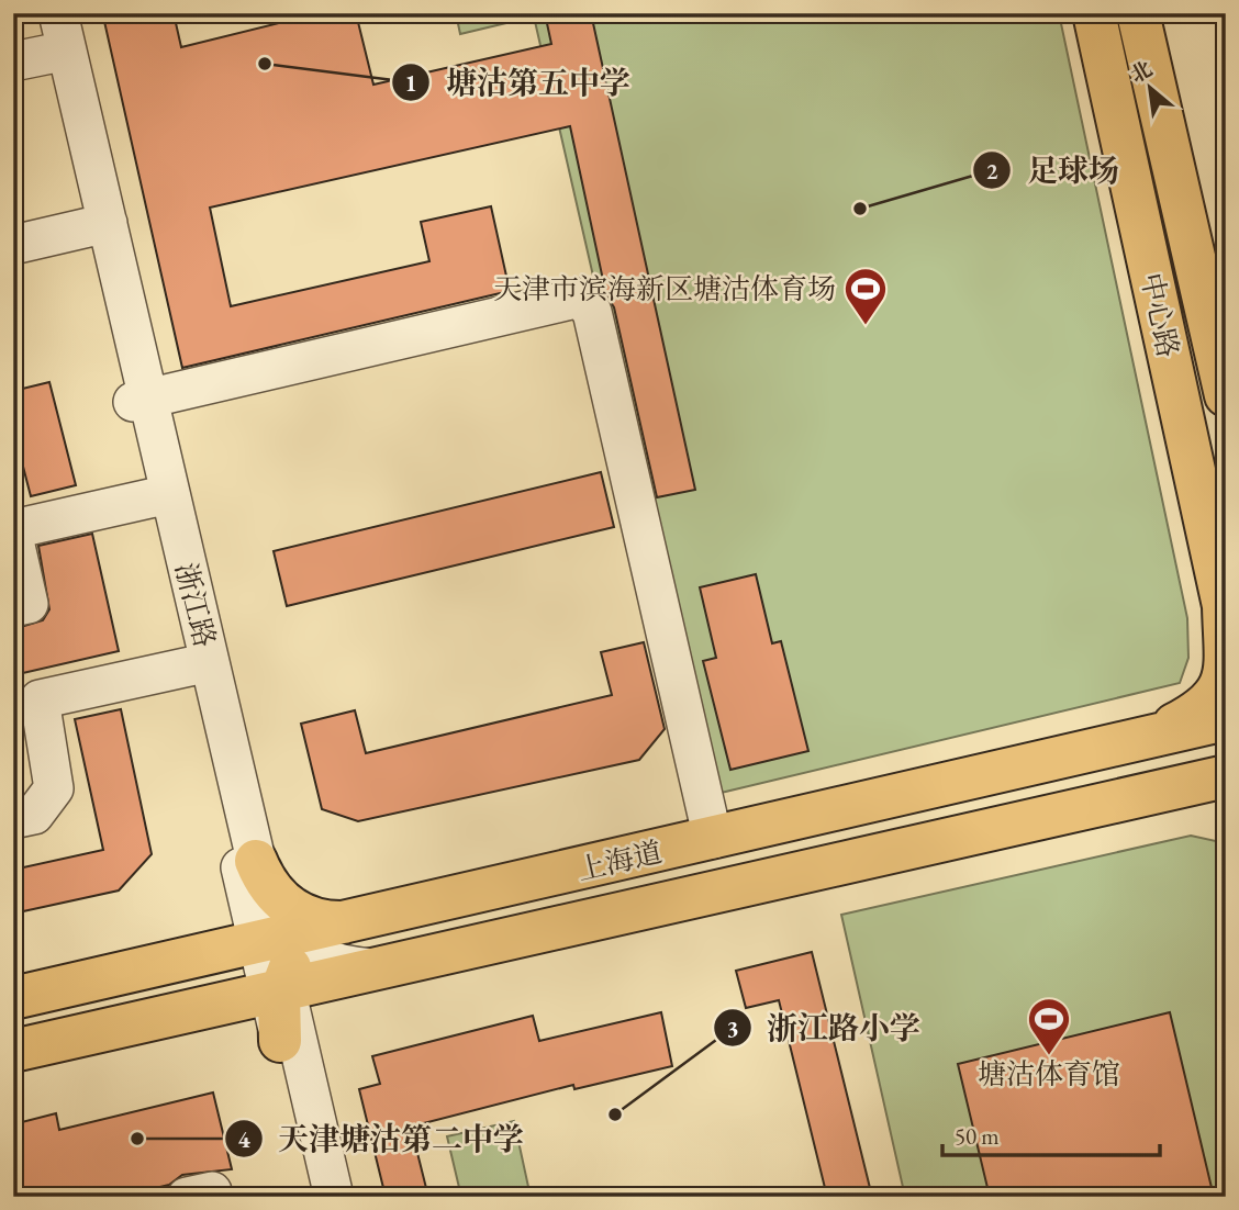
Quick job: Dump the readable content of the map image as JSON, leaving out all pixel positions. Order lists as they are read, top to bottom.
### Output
{
  "streets": {
    "main road": ["中心路", "上海道"],
    "street": ["浙江路"]
  },
  "crossings": [
    ["中心路", "上海道"],
    ["浙江路", "上海道"]
  ],
  "places": {
    "other": [
      "塘沽第五中学",
      "足球场",
      "浙江路小学",
      "天津塘沽第二中学"
    ],
    "sports": ["天津市滨海新区塘沽体育场", "塘沽体育馆"]
  },
  "scale_bar": "50 m",
  "north": "top left"
}
